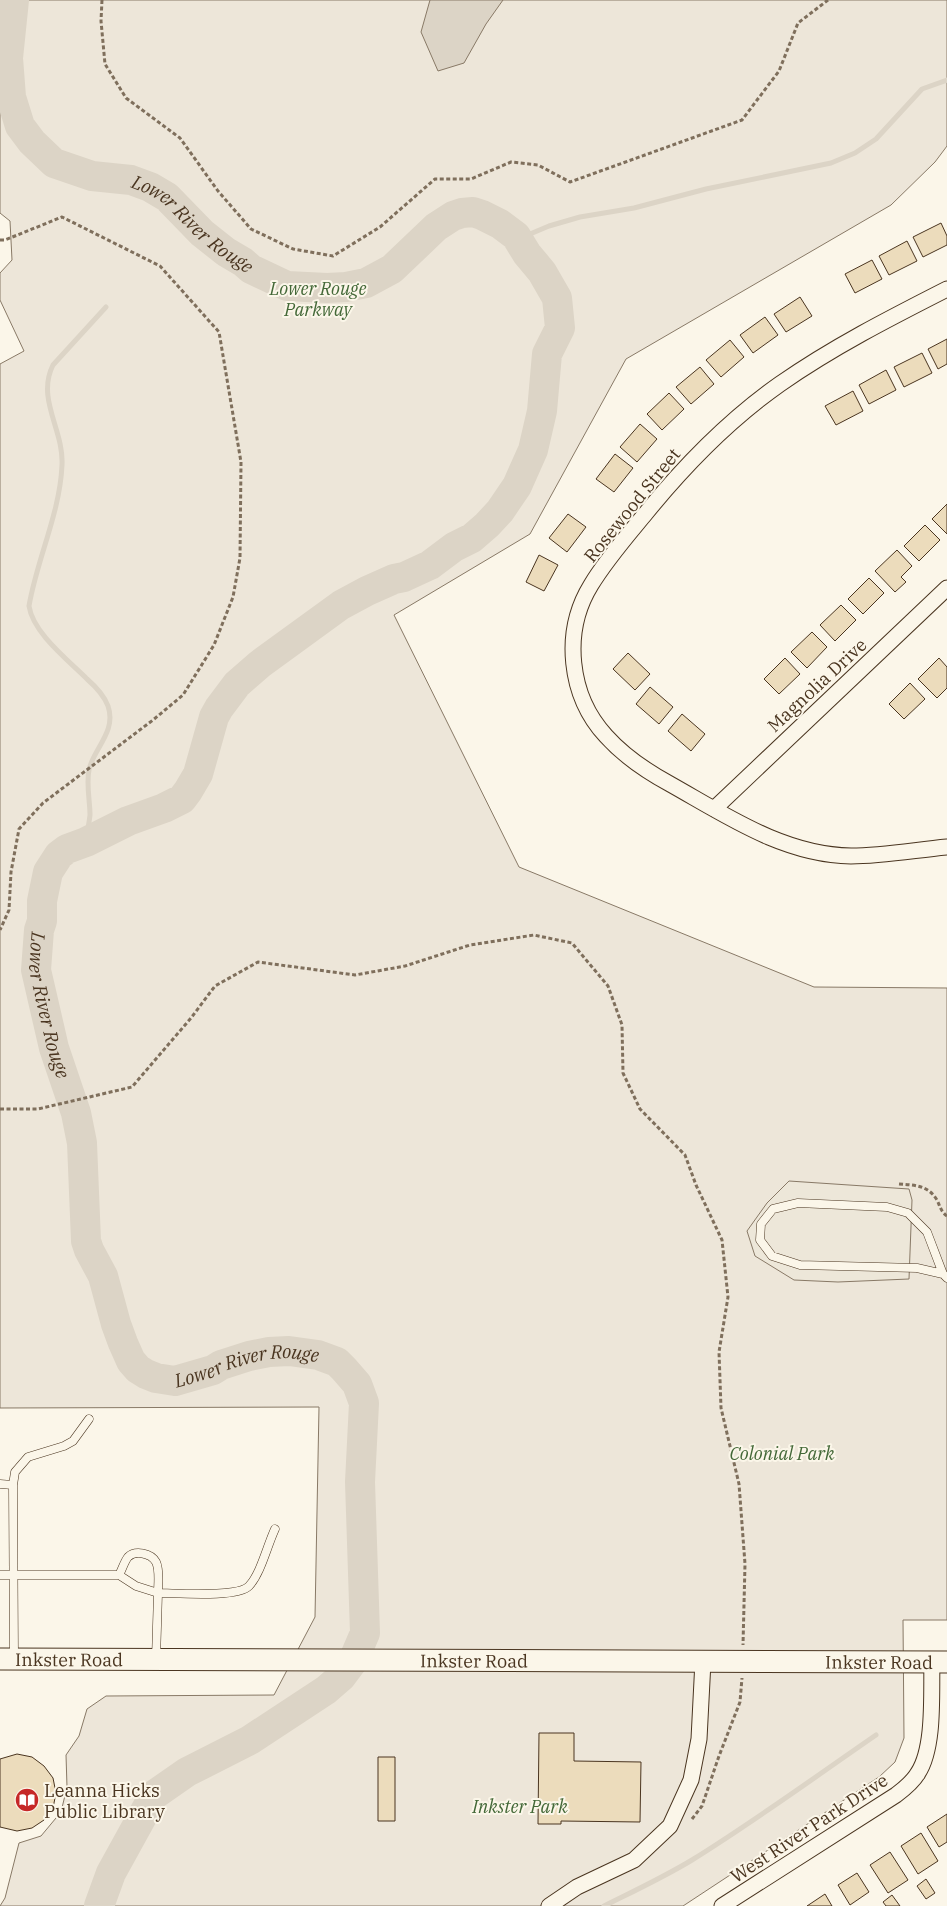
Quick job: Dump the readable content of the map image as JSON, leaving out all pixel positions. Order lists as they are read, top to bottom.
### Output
{
  "streets": {
    "main road": ["Inkster Road"],
    "street": ["Rosewood Street", "Magnolia Drive", "West River Park Drive"]
  },
  "crossings": [
    ["Rosewood Street", "Magnolia Drive"],
    ["Inkster Road", "West River Park Drive"]
  ],
  "water": ["Lower River Rouge"],
  "parks": ["Lower Rouge Parkway", "Colonial Park", "Inkster Park"],
  "places": {
    "library": ["Leanna Hicks Public Library"]
  }
}
